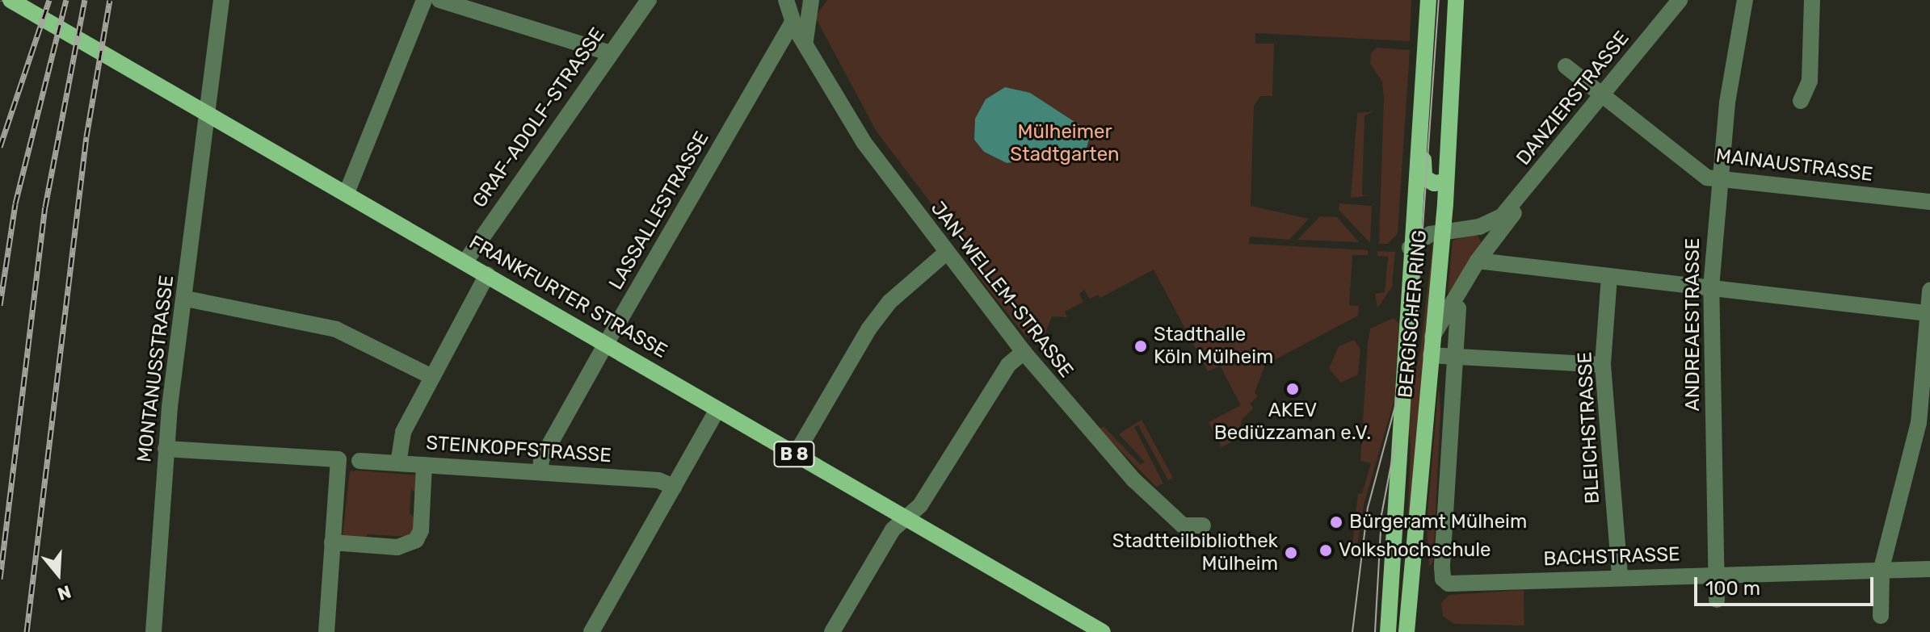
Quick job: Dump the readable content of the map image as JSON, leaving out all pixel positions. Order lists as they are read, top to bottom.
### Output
{
  "streets": {
    "main road": ["FRANKFURTER STRASSE", "BERGISCHER RING", "B 8"],
    "street": [
      "DANZIERSTRASSE",
      "GRAF-ADOLF-STRASSE",
      "MAINAUSTRASSE",
      "LASSALLESTRASSE",
      "JAN-WELLEM-STRASSE",
      "ANDREAESTRASSE",
      "MONTANUSSTRASSE",
      "BLEICHSTRASSE",
      "STEINKOPFSTRASSE",
      "BACHSTRASSE"
    ]
  },
  "crossings": [
    ["DANZIERSTRASSE", "MAINAUSTRASSE"],
    ["DANZIERSTRASSE", "BERGISCHER RING"],
    ["GRAF-ADOLF-STRASSE", "FRANKFURTER STRASSE"],
    ["MAINAUSTRASSE", "ANDREAESTRASSE"],
    ["LASSALLESTRASSE", "JAN-WELLEM-STRASSE"],
    ["LASSALLESTRASSE", "FRANKFURTER STRASSE"],
    ["LASSALLESTRASSE", "STEINKOPFSTRASSE"],
    ["FRANKFURTER STRASSE", "MONTANUSSTRASSE"],
    ["BERGISCHER RING", "BACHSTRASSE"],
    ["ANDREAESTRASSE", "BACHSTRASSE"],
    ["BLEICHSTRASSE", "BACHSTRASSE"]
  ],
  "parks": ["Mülheimer Stadtgarten"],
  "places": [
    "Stadthalle Köln Mülheim",
    "AKEV Bediüzzaman e.V.",
    "Bürgeramt Mülheim",
    "Volkshochschule",
    "Stadtteilbibliothek Mülheim"
  ],
  "scale_bar": "100 m",
  "north": "bottom"
}
